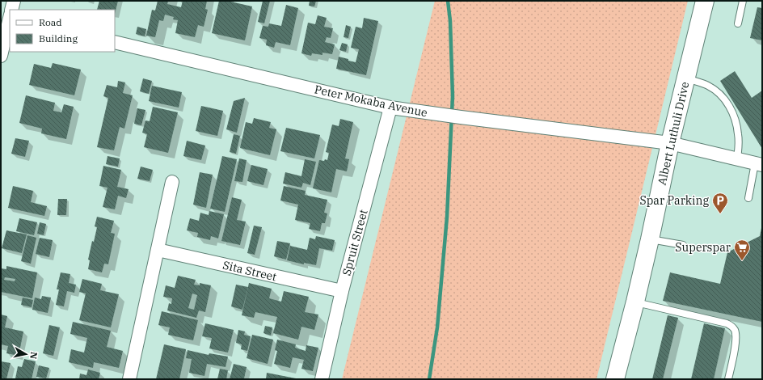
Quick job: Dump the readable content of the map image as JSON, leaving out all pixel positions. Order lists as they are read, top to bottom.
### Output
{
  "streets": {
    "main road": ["Albert Luthuli Drive"],
    "street": ["Peter Mokaba Avenue", "Spruit Street", "Sita Street"]
  },
  "crossings": [
    ["Peter Mokaba Avenue", "Albert Luthuli Drive"],
    ["Peter Mokaba Avenue", "Spruit Street"],
    ["Spruit Street", "Sita Street"]
  ],
  "places": {
    "parking": ["Spar Parking"],
    "supermarket": ["Superspar"]
  },
  "legend": ["Road", "Building"],
  "north": "right"
}
